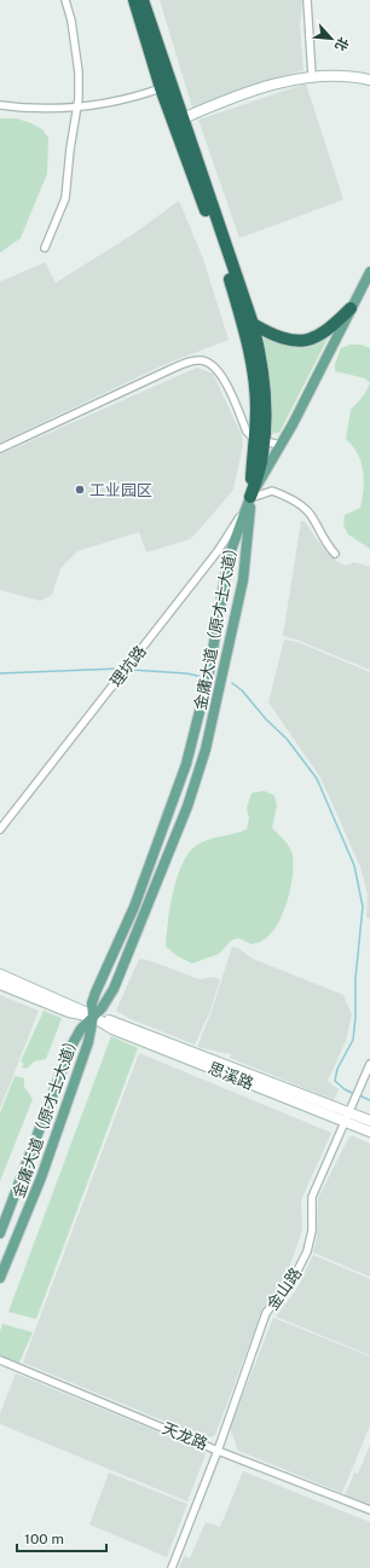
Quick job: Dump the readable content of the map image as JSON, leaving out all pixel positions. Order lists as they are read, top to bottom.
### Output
{
  "streets": {
    "main road": ["金庸大道（原才士大道）"],
    "street": [
      "理坑路",
      "思溪路",
      "金山路",
      "天龙路"
    ]
  },
  "crossings": [
    ["金庸大道（原才士大道）", "理坑路"],
    ["金庸大道（原才士大道）", "思溪路"],
    ["思溪路", "金山路"],
    ["金山路", "天龙路"]
  ],
  "places": ["工业园区"],
  "scale_bar": "100 m",
  "north": "bottom right"
}
